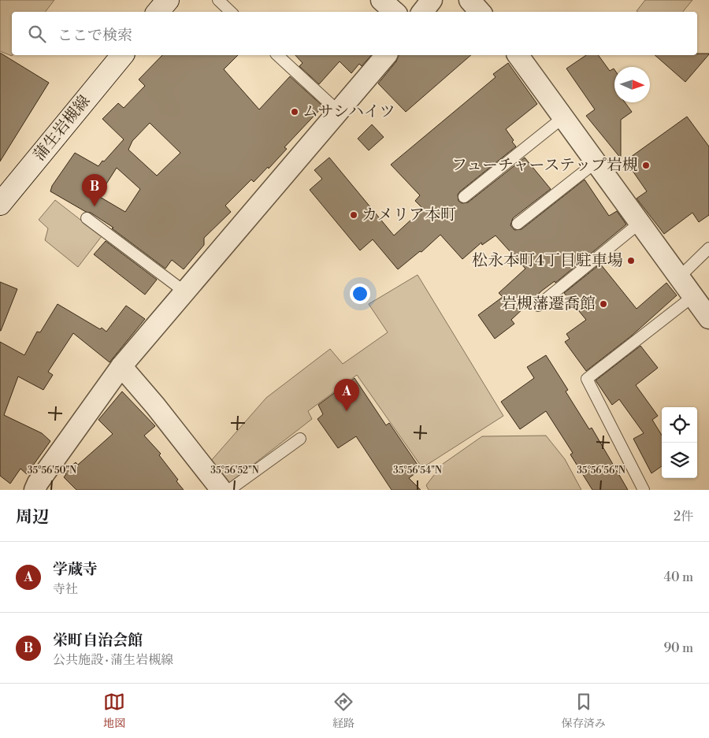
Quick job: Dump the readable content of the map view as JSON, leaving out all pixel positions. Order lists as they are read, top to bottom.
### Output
{
  "streets": {
    "main road": ["蒲生岩槻線"]
  },
  "places": [
    "ムサシハイツ",
    "フューチャーステップ岩槻",
    "カメリア本町",
    "松永本町4丁目駐車場",
    "岩槻藩遷喬館"
  ],
  "north": "right",
  "page": {
    "search": "ここで検索",
    "pins": ["B", "A"],
    "heading": ["周辺", "2件"],
    "list": [
      {
        "mark": "A",
        "name": "学蔵寺",
        "note": "寺社",
        "value": "40 m"
      },
      {
        "mark": "B",
        "name": "栄町自治会館",
        "note": "公共施設 · 蒲生岩槻線",
        "value": "90 m"
      }
    ],
    "nav": ["地図", "経路", "保存済み"]
  },
  "coordinates": [
    "35°56'50\"N",
    "35°56'52\"N",
    "35°56'54\"N",
    "35°56'56\"N"
  ]
}
